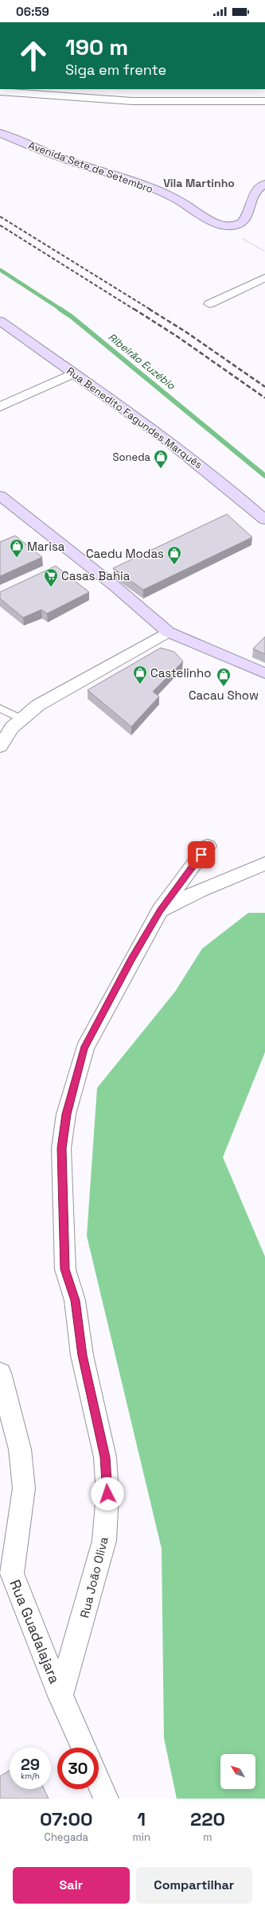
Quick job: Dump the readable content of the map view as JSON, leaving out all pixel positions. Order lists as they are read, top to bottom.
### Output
{
  "streets": {
    "main road": ["Avenida Sete de Setembro", "Rua Benedito Fagundes Marquês"],
    "street": ["Rua João Oliva", "Rua Guadalajara"]
  },
  "crossings": [
    ["Rua João Oliva", "Rua Guadalajara"]
  ],
  "districts": ["Vila Martinho"],
  "water": ["Ribeirão Euzébio"],
  "places": {
    "shop": [
      "Soneda",
      "Marisa",
      "Caedu Modas",
      "Castelinho",
      "Cacau Show"
    ],
    "supermarket": ["Casas Bahia"]
  },
  "north": "top left",
  "page": {
    "status": "06:59",
    "turn": ["190 m", "Siga em frente"],
    "speed": "29 km/h",
    "limit": "30",
    "eta": [
      "07:00",
      "Chegada",
      "1",
      "min",
      "220",
      "m"
    ],
    "buttons": ["Sair", "Compartilhar"]
  }
}
